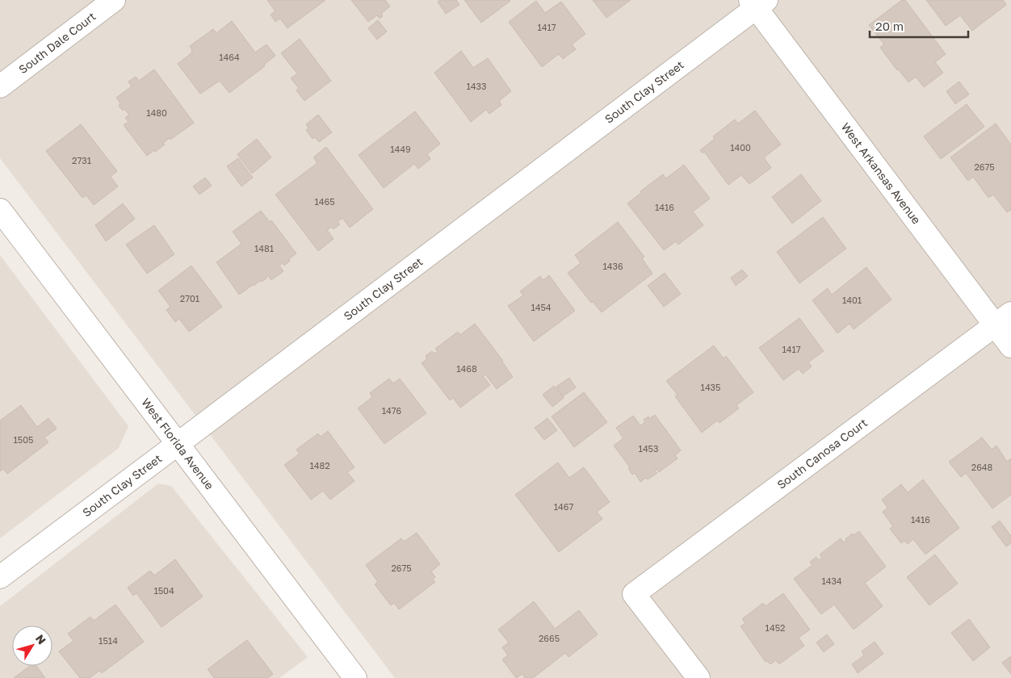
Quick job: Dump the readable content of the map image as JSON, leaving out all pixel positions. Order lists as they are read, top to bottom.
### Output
{
  "streets": {
    "street": [
      "South Dale Court",
      "South Clay Street",
      "West Arkansas Avenue",
      "West Florida Avenue",
      "South Canosa Court"
    ]
  },
  "crossings": [
    ["South Clay Street", "West Arkansas Avenue"],
    ["South Clay Street", "West Florida Avenue"],
    ["West Arkansas Avenue", "South Canosa Court"]
  ],
  "house_numbers": [
    "1417",
    "1464",
    "1433",
    "1480",
    "1400",
    "1449",
    "2731",
    "2675",
    "1465",
    "1416",
    "1481",
    "1436",
    "2701",
    "1401",
    "1454",
    "1417",
    "1468",
    "1435",
    "1476",
    "1505",
    "1453",
    "1482",
    "2648",
    "1467",
    "1416",
    "2675",
    "1434",
    "1504",
    "1452",
    "2665",
    "1514"
  ],
  "scale_bar": "20 m",
  "north": "top right"
}
